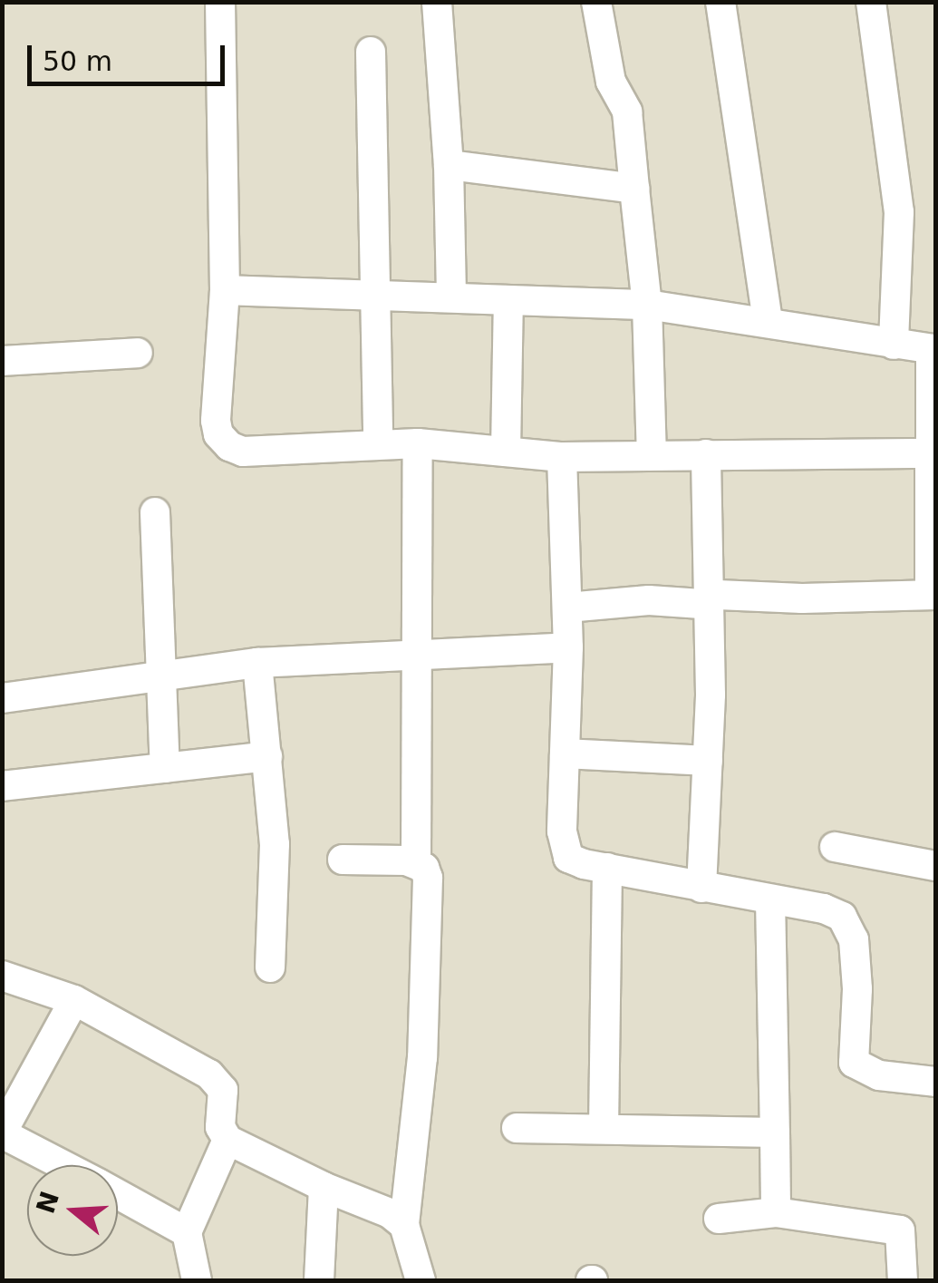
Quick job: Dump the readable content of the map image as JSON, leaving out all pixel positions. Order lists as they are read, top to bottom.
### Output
{
  "scale_bar": "50 m",
  "north": "left"
}
